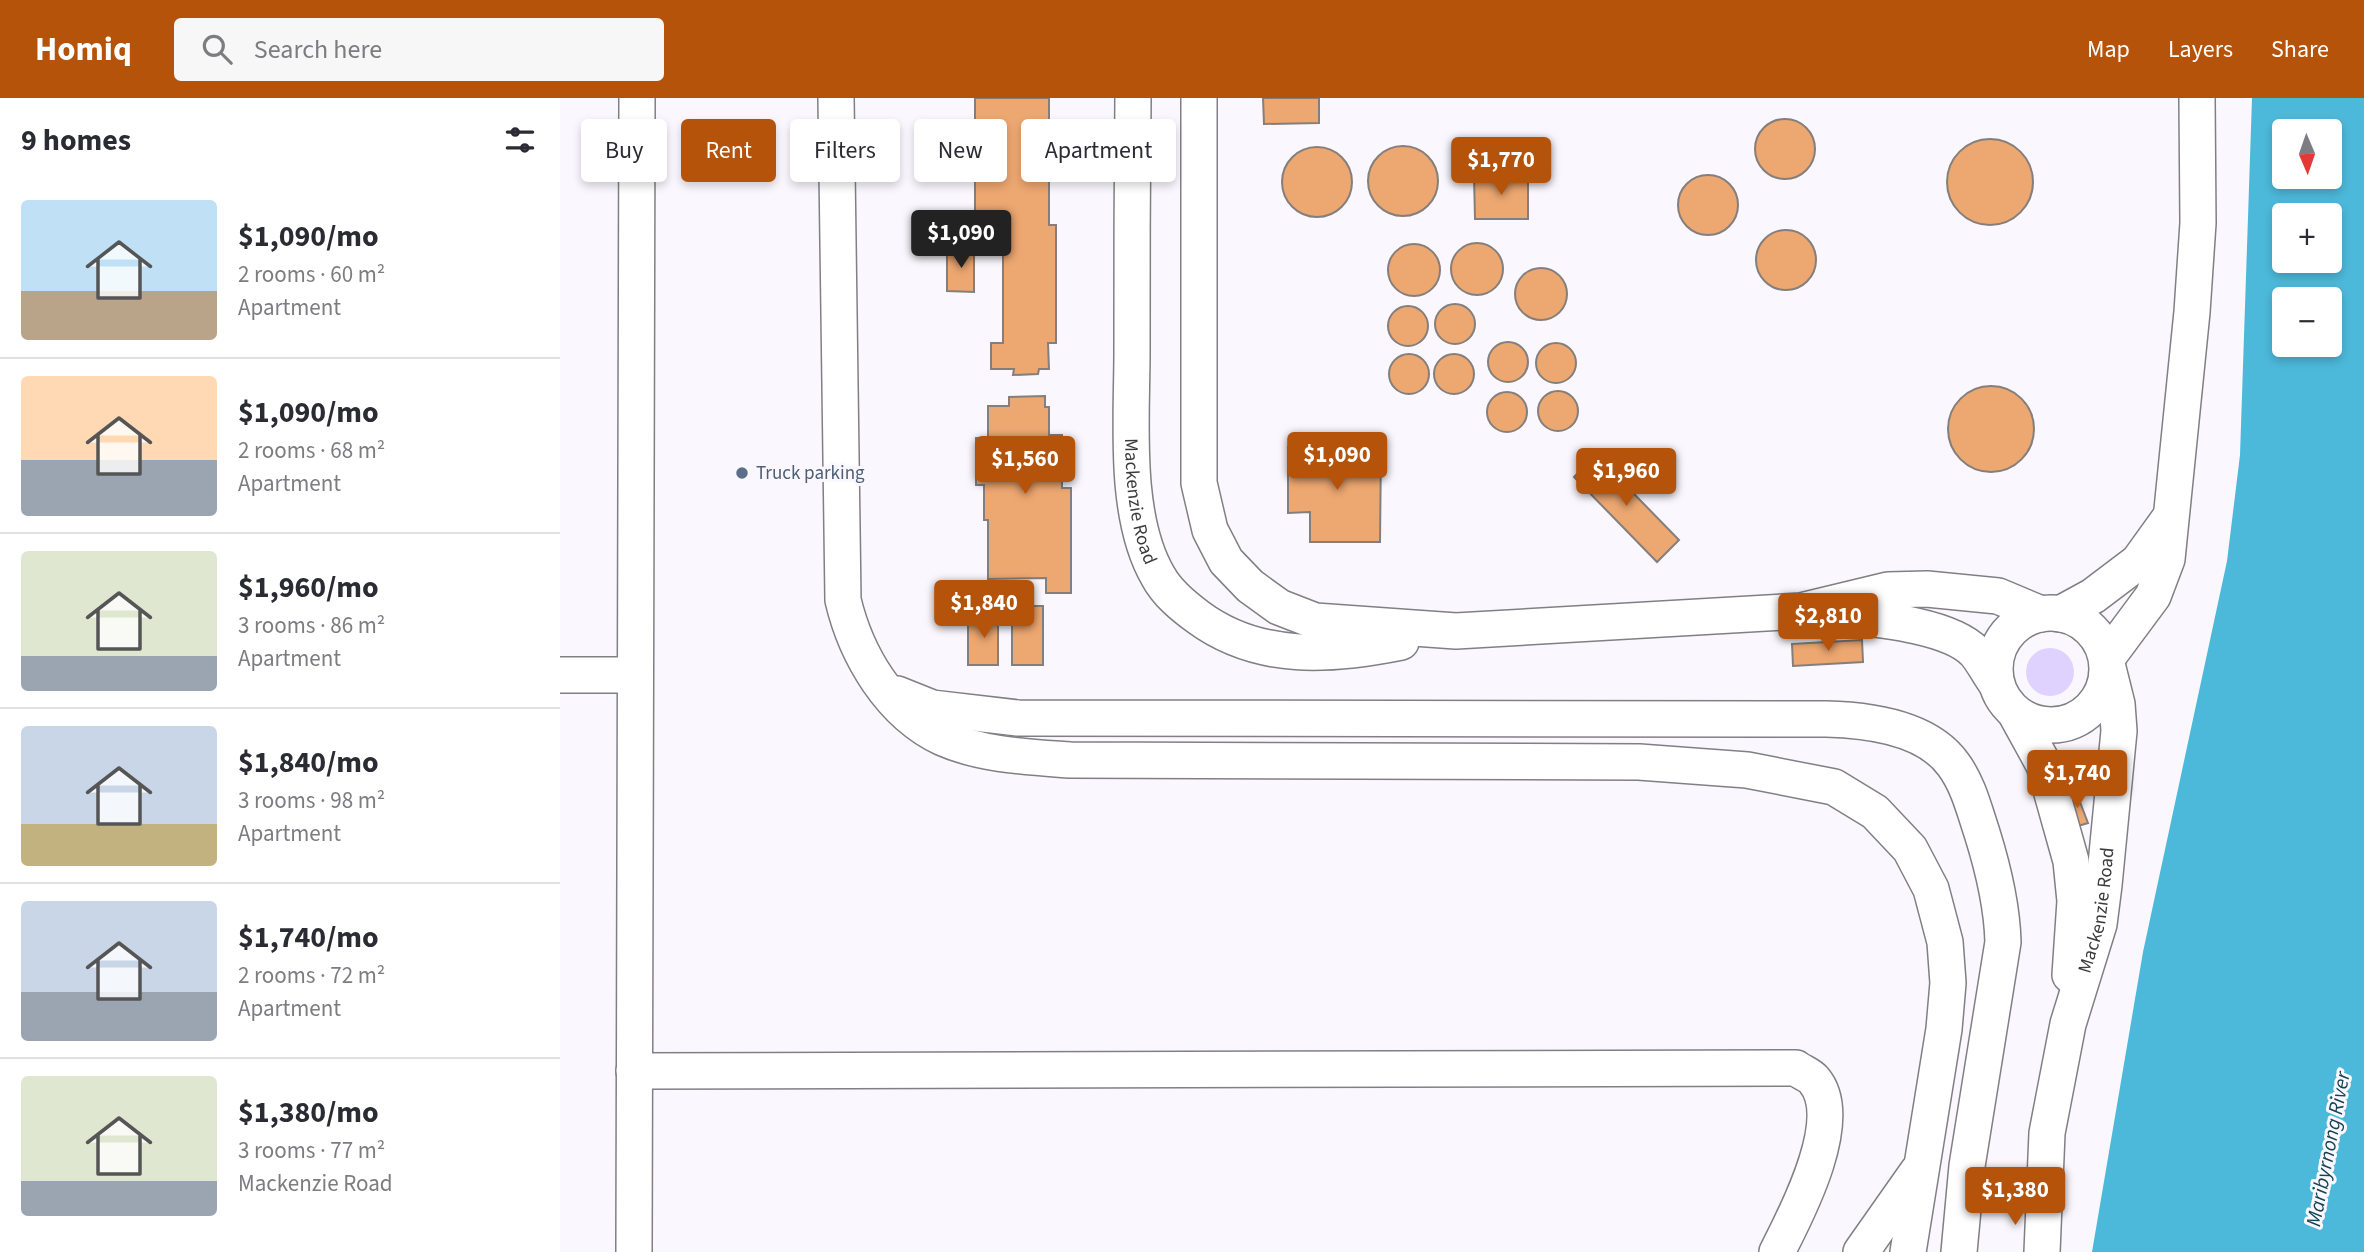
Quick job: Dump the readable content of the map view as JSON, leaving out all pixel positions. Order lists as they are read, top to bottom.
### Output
{
  "streets": {
    "street": ["Mackenzie Road"]
  },
  "water": ["Maribyrnong River"],
  "places": ["Truck parking"],
  "north": "bottom",
  "page": {
    "header": "Homiq",
    "search": "Search here",
    "nav": ["Map", "Layers", "Share"],
    "heading": "9 homes",
    "map_buttons": ["+", "−"],
    "chip": [
      "Buy",
      "Rent",
      "Filters",
      "New",
      "Apartment"
    ],
    "price": [
      "$1,770",
      "$1,090",
      "$1,090",
      "$1,560",
      "$1,960",
      "$1,840",
      "$2,810",
      "$1,740",
      "$1,380"
    ],
    "list": [
      {
        "name": "$1,090/mo",
        "note": "2 rooms · 60 m² · Apartment"
      },
      {
        "name": "$1,090/mo",
        "note": "2 rooms · 68 m² · Apartment"
      },
      {
        "name": "$1,960/mo",
        "note": "3 rooms · 86 m² · Apartment"
      },
      {
        "name": "$1,840/mo",
        "note": "3 rooms · 98 m² · Apartment"
      },
      {
        "name": "$1,740/mo",
        "note": "2 rooms · 72 m² · Apartment"
      },
      {
        "name": "$1,380/mo",
        "note": "3 rooms · 77 m² · Mackenzie Road"
      }
    ]
  }
}
